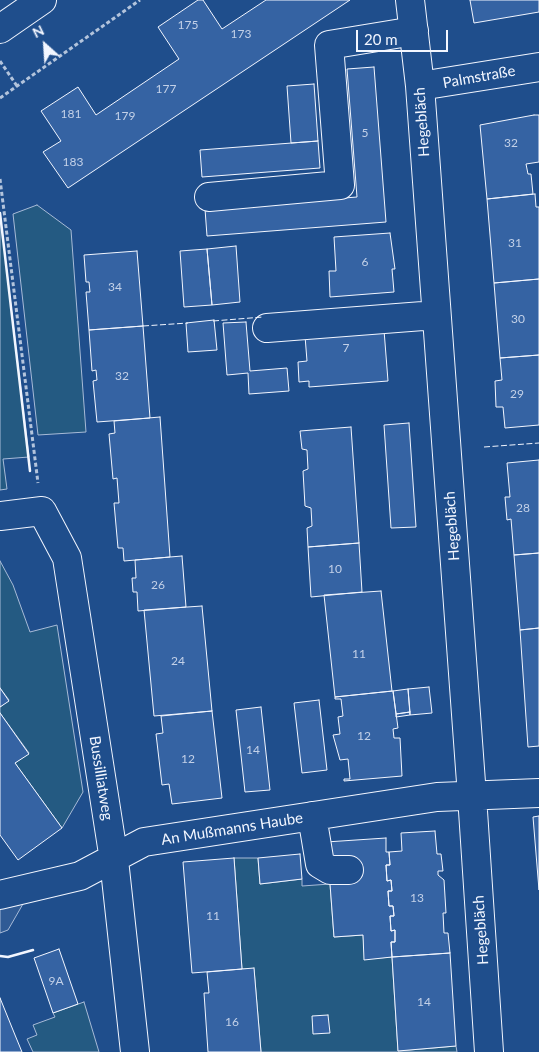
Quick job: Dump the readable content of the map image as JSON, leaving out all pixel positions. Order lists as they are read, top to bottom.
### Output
{
  "streets": {
    "street": [
      "Palmstraße",
      "Hegebläch",
      "Bussilliatweg",
      "An Mußmanns Haube"
    ]
  },
  "crossings": [
    ["Palmstraße", "Hegebläch"],
    ["Hegebläch", "An Mußmanns Haube"],
    ["Bussilliatweg", "An Mußmanns Haube"]
  ],
  "house_numbers": [
    "175",
    "173",
    "177",
    "181",
    "179",
    "5",
    "32",
    "183",
    "31",
    "6",
    "34",
    "30",
    "7",
    "32",
    "29",
    "28",
    "10",
    "26",
    "11",
    "24",
    "12",
    "14",
    "12",
    "13",
    "11",
    "9A",
    "14",
    "16"
  ],
  "scale_bar": "20 m",
  "north": "top left"
}
